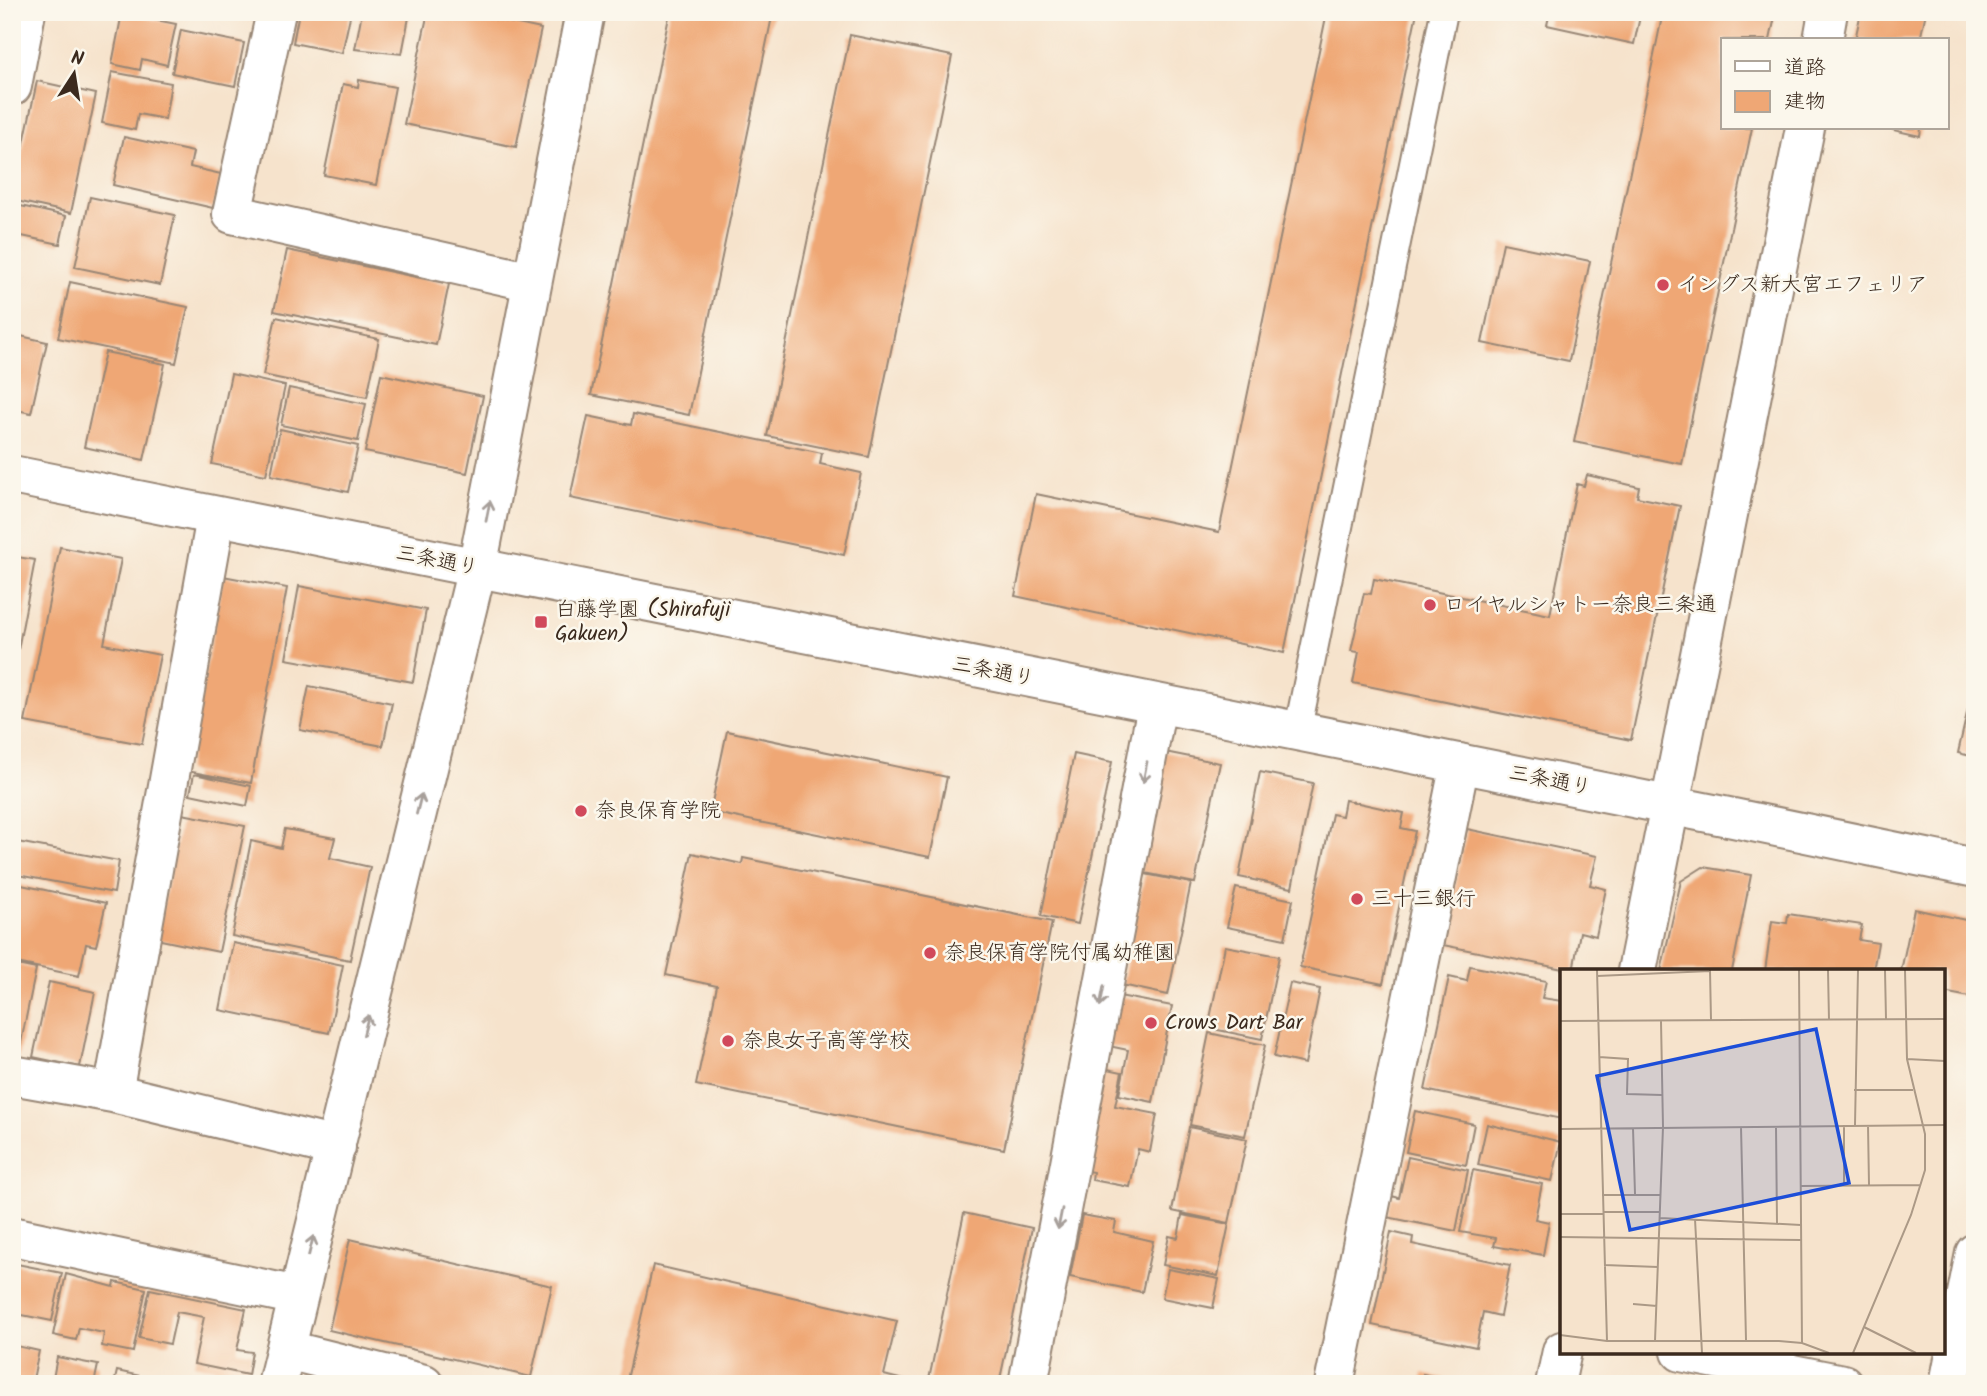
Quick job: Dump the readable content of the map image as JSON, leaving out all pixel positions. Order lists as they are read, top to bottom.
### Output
{
  "streets": {
    "street": ["三条通り"]
  },
  "places": {
    "other": [
      "イングス新大宮エフェリア",
      "ロイヤルシャトー奈良三条通",
      "奈良保育学院",
      "三十三銀行",
      "奈良保育学院付属幼稚園",
      "Crows Dart Bar",
      "奈良女子高等学校"
    ],
    "transit": ["白藤学園 (Shirafuji Gakuen)"]
  },
  "legend": ["道路", "建物"],
  "north": "top"
}
